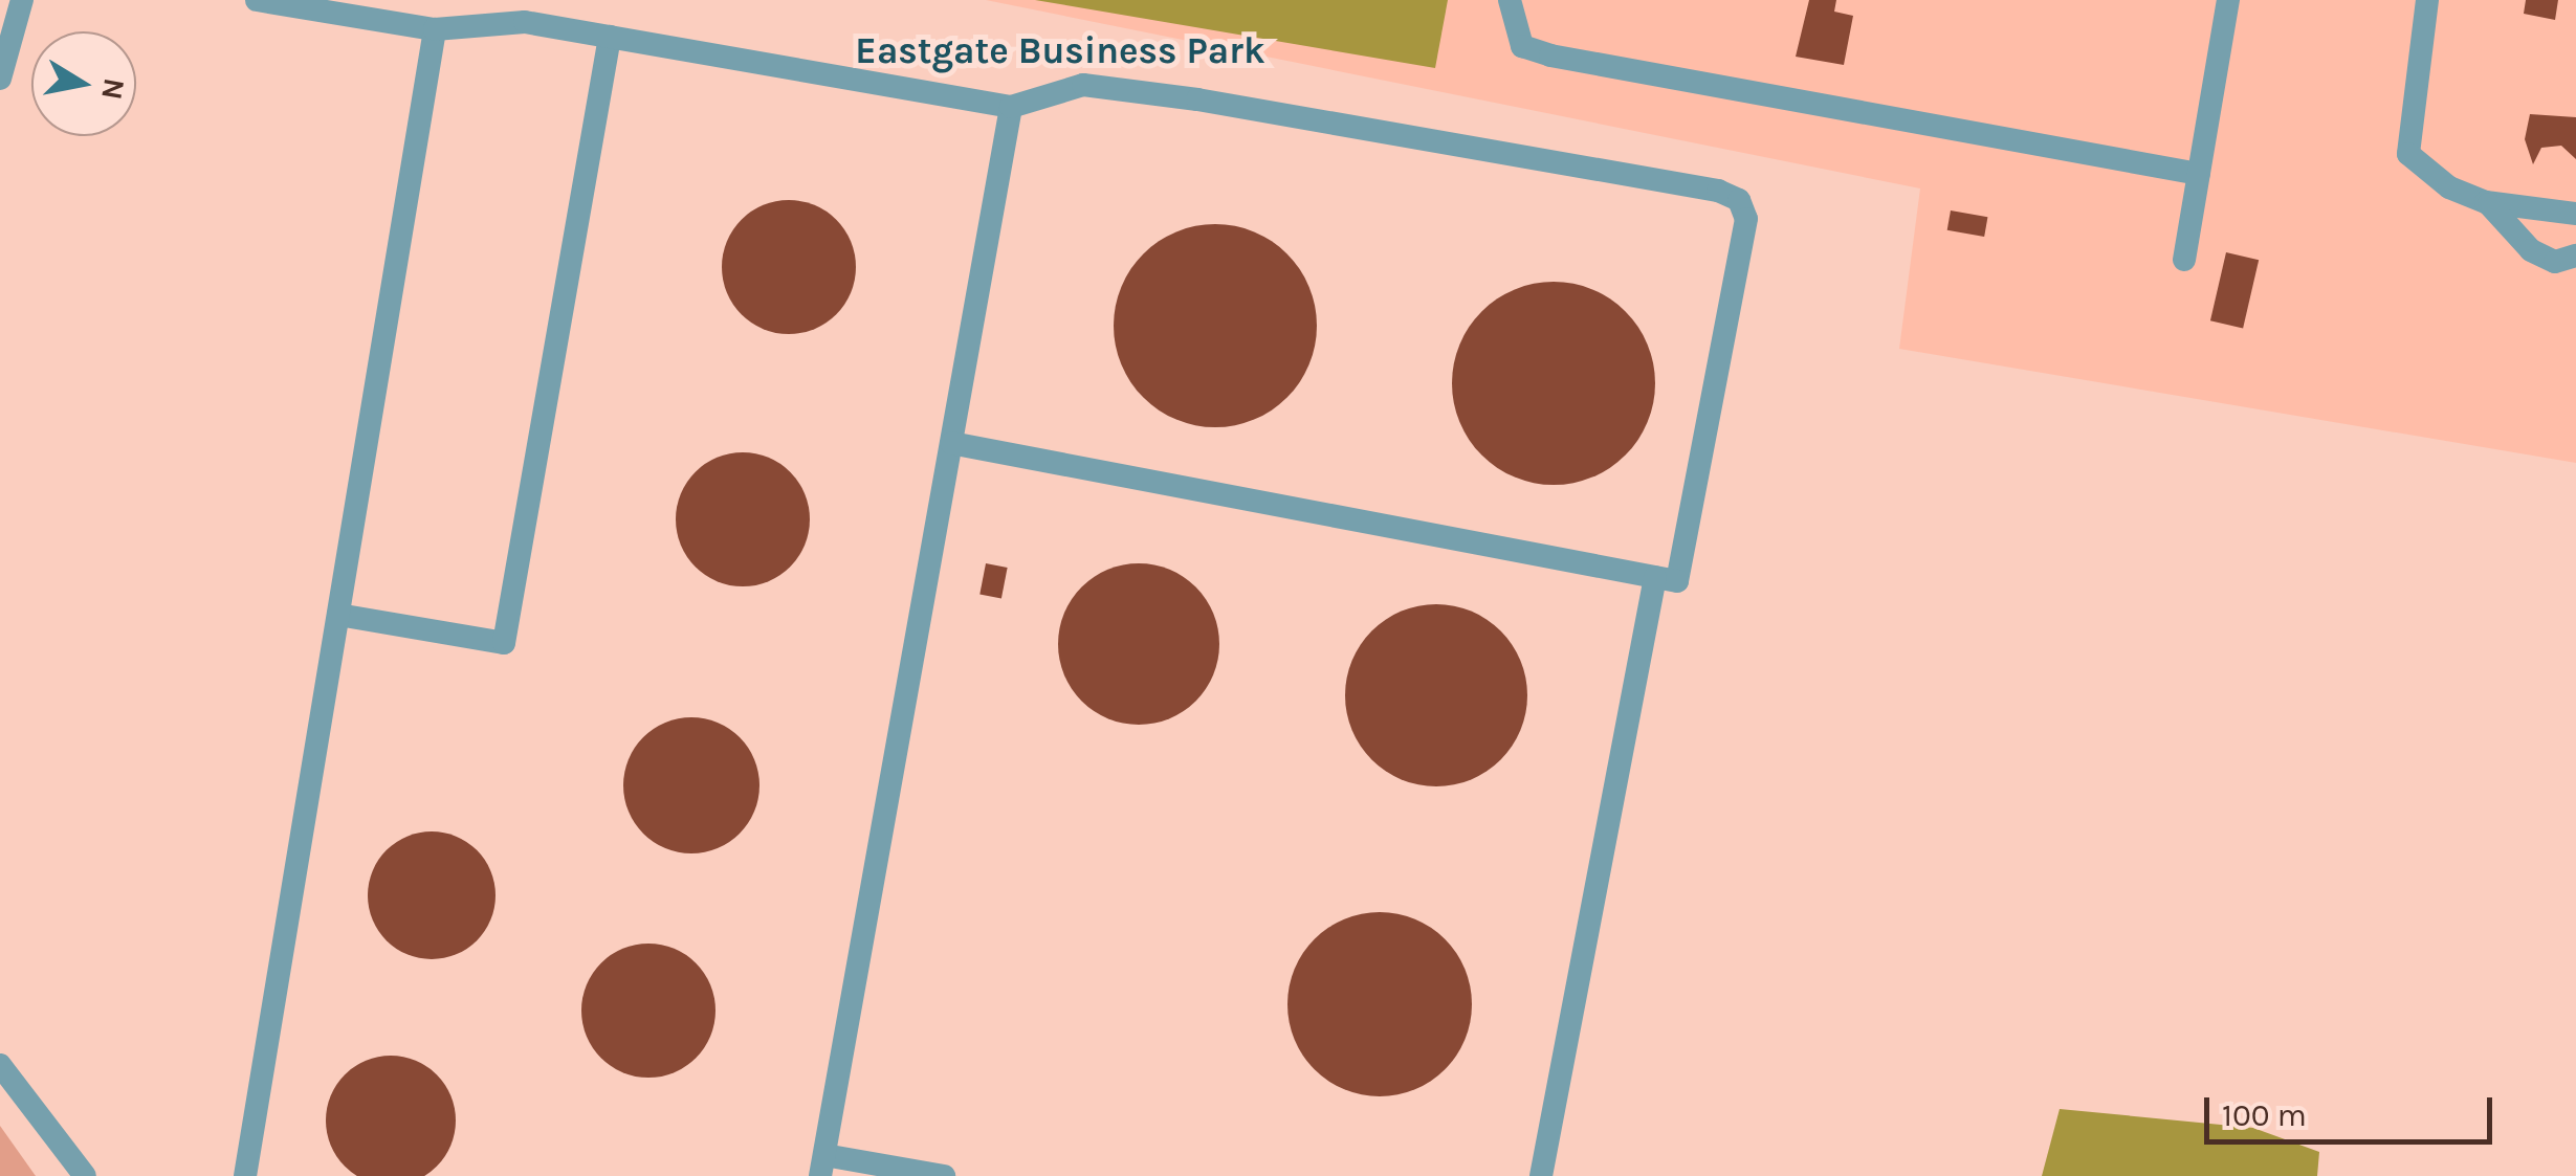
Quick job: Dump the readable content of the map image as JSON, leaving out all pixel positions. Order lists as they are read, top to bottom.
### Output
{
  "districts": ["Eastgate Business Park"],
  "scale_bar": "100 m",
  "north": "right"
}
